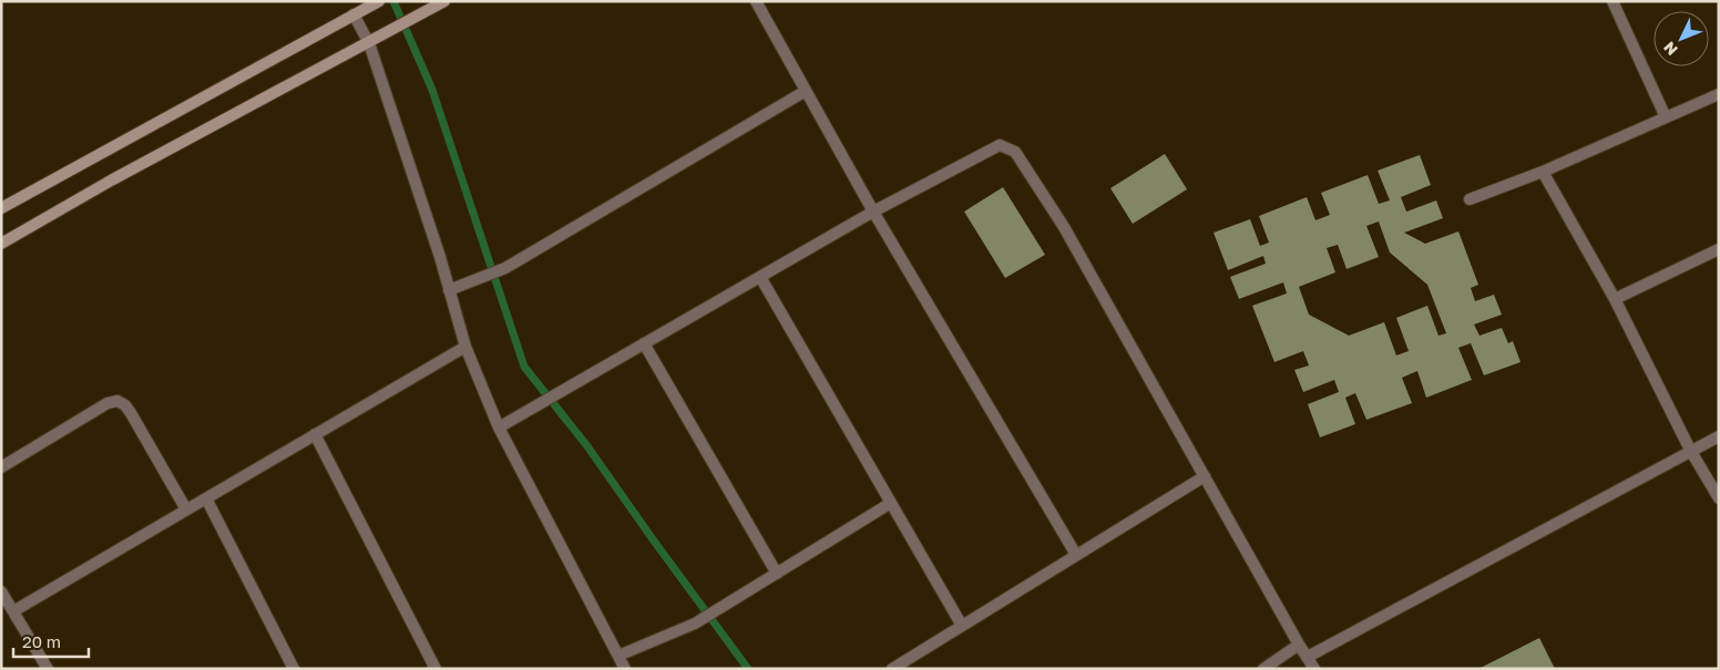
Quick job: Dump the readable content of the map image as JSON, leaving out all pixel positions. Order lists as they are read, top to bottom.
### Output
{
  "scale_bar": "20 m",
  "north": "bottom left"
}
